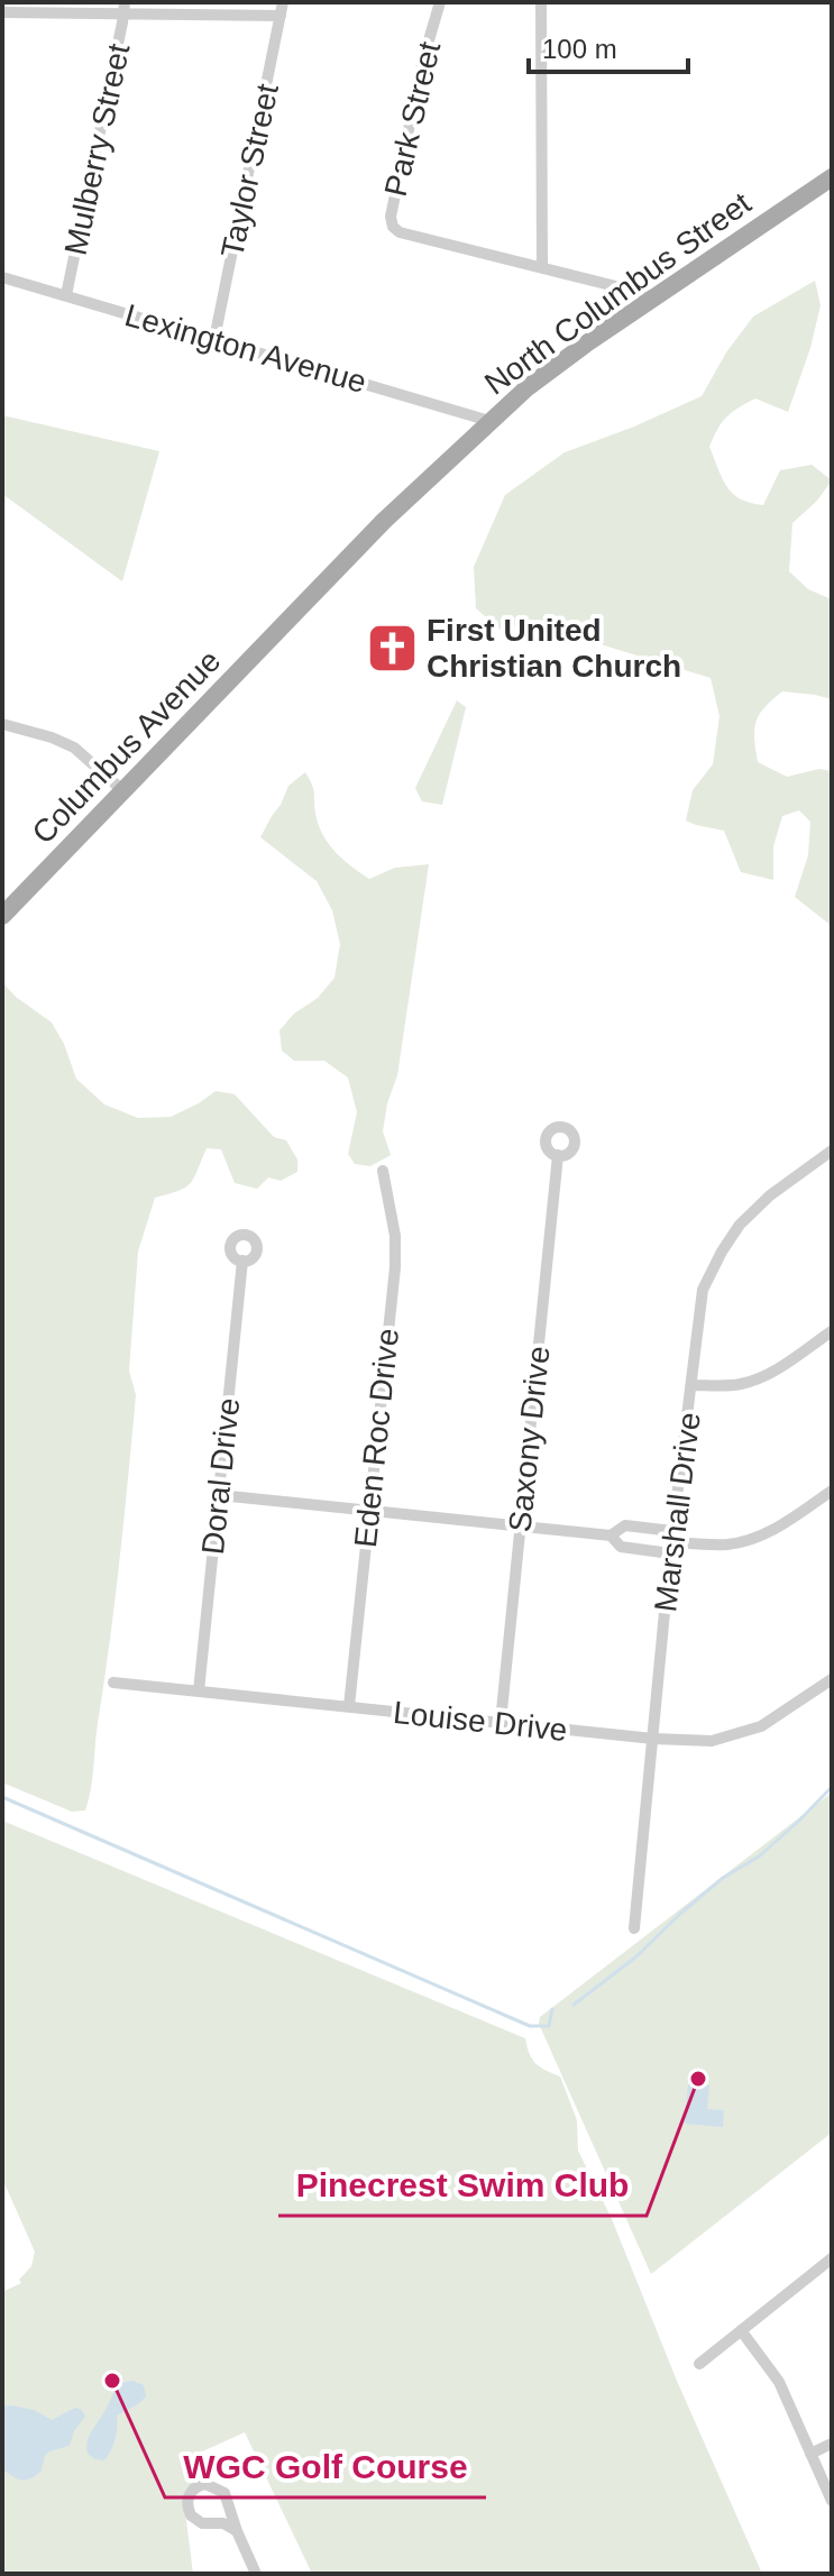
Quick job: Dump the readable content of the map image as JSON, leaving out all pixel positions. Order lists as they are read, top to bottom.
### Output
{
  "streets": {
    "main road": ["North Columbus Street", "Columbus Avenue"],
    "street": [
      "Park Street",
      "Mulberry Street",
      "Taylor Street",
      "Lexington Avenue",
      "Eden Roc Drive",
      "Saxony Drive",
      "Doral Drive",
      "Marshall Drive",
      "Louise Drive"
    ]
  },
  "crossings": [
    ["Mulberry Street", "Lexington Avenue"],
    ["Taylor Street", "Lexington Avenue"],
    ["North Columbus Street", "Lexington Avenue"],
    ["North Columbus Street", "Columbus Avenue"],
    ["Eden Roc Drive", "Louise Drive"],
    ["Saxony Drive", "Louise Drive"],
    ["Doral Drive", "Louise Drive"],
    ["Marshall Drive", "Louise Drive"]
  ],
  "places": {
    "church": ["First United Christian Church"],
    "other": ["Pinecrest Swim Club", "WGC Golf Course"]
  },
  "scale_bar": "100 m"
}
